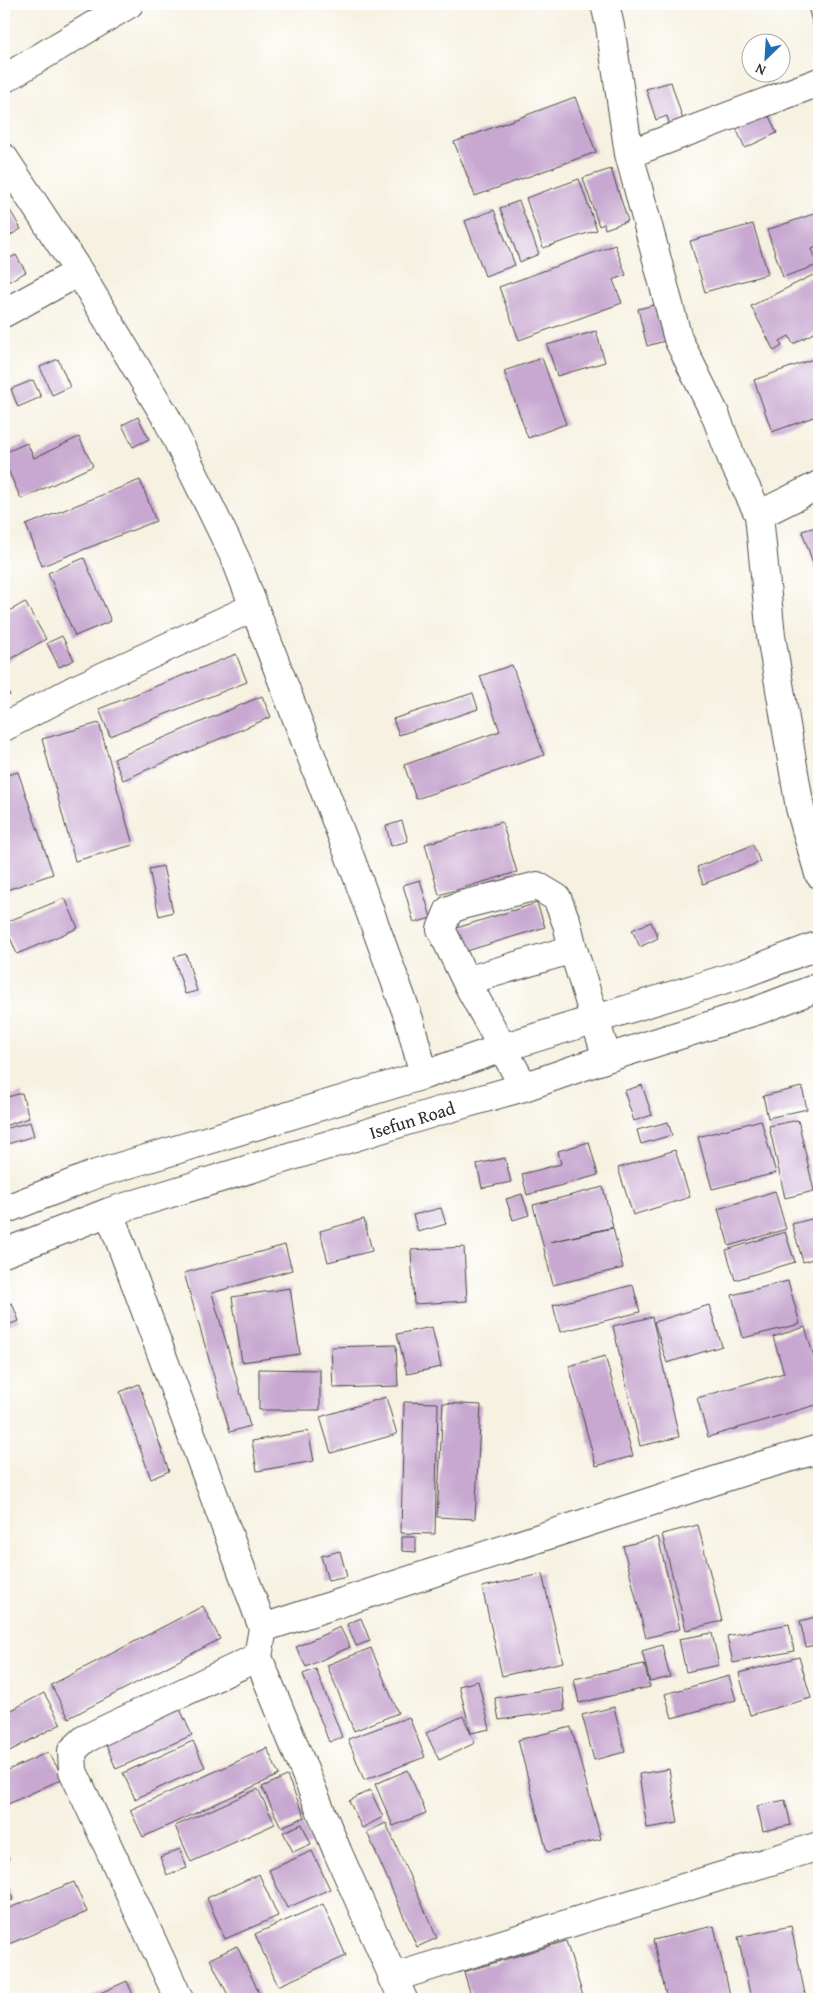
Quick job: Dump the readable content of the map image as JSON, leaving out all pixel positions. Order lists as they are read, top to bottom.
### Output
{
  "streets": {
    "street": ["Isefun Road"]
  },
  "north": "bottom left"
}
